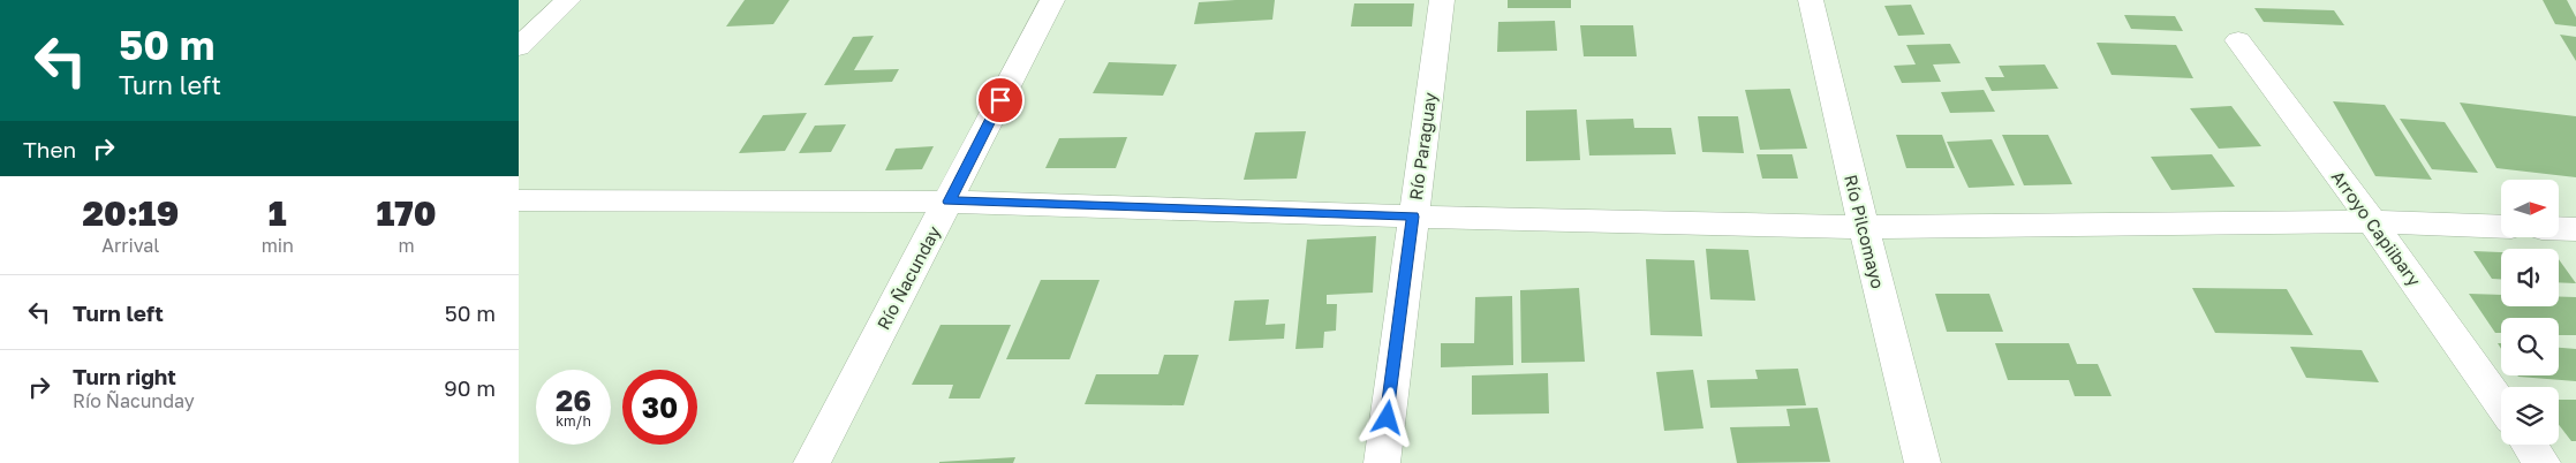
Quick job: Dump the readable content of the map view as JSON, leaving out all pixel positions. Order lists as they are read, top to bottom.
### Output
{
  "streets": {
    "street": [
      "Río Paraguay",
      "Arroyo Capiibary",
      "Río Pilcomayo",
      "Río Ñacunday"
    ]
  },
  "north": "right",
  "page": {
    "turn": ["50 m", "Turn left"],
    "then": "Then",
    "eta": [
      "20:19",
      "Arrival",
      "1",
      "min",
      "170",
      "m"
    ],
    "list": [
      {
        "name": "Turn left",
        "value": "50 m"
      },
      {
        "name": "Turn right",
        "note": "Río Ñacunday",
        "value": "90 m"
      }
    ],
    "speed": "26 km/h",
    "limit": "30"
  }
}
